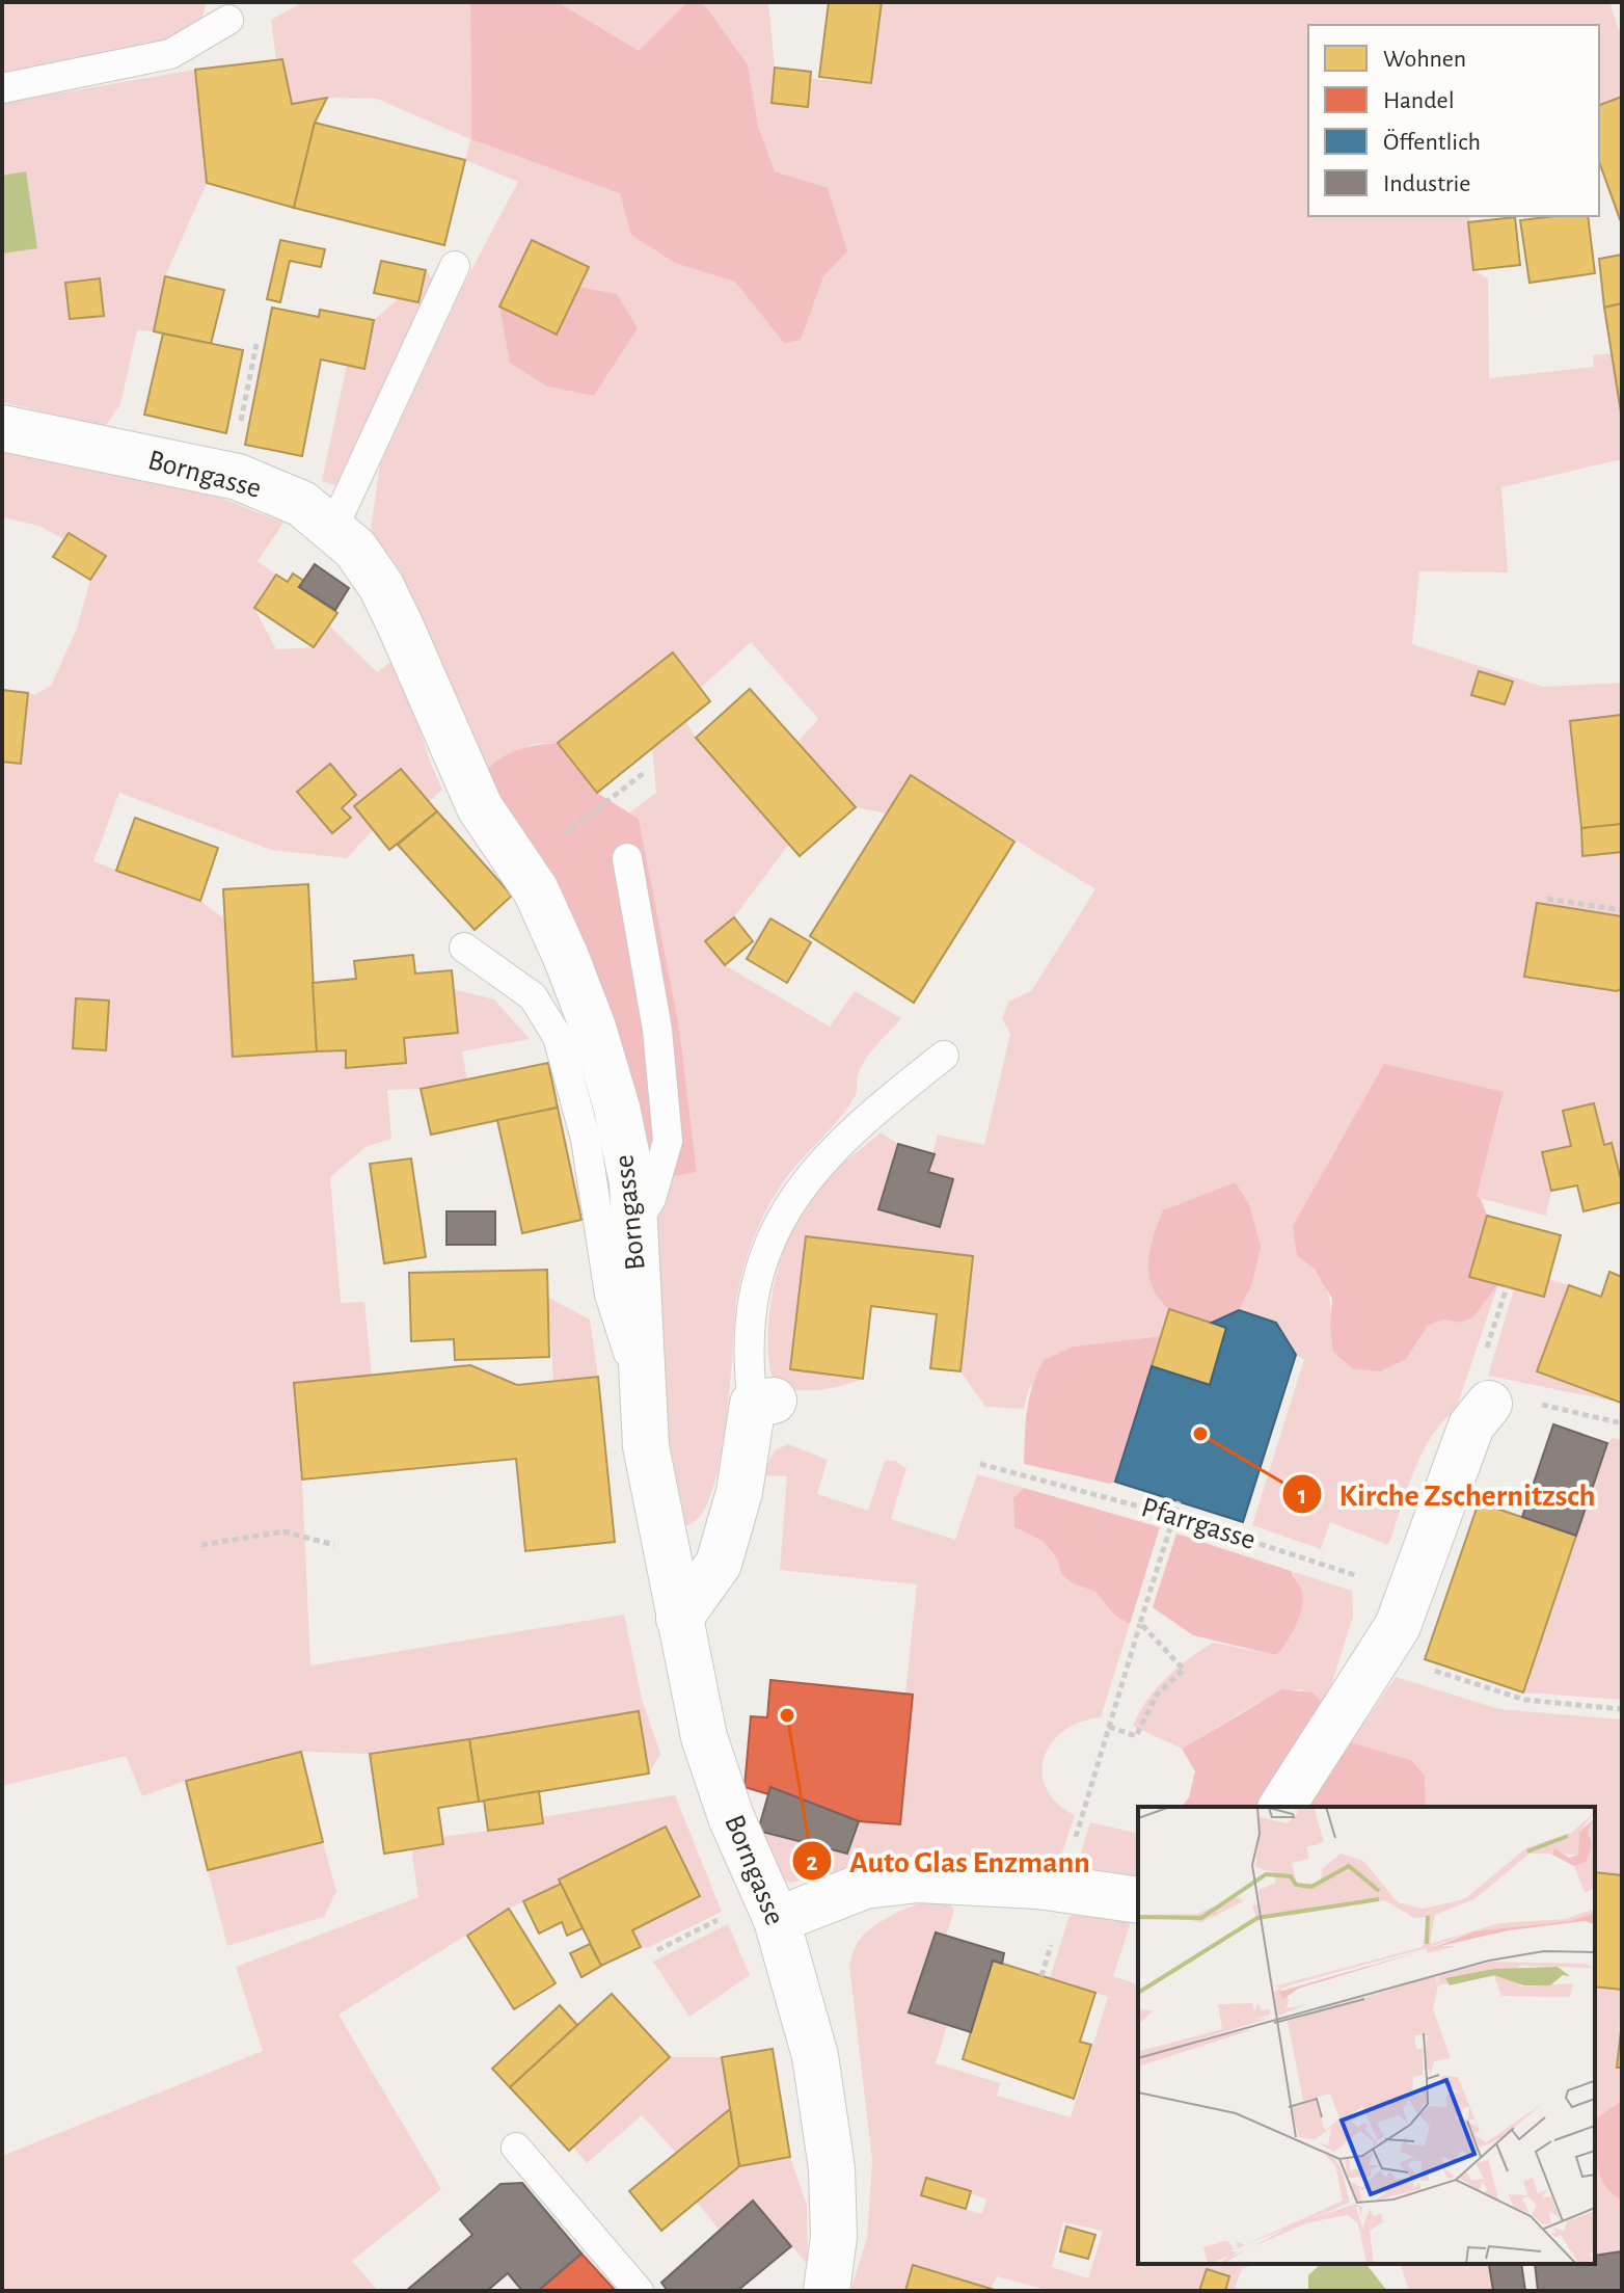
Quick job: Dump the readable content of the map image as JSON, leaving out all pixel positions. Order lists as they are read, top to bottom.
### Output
{
  "streets": {
    "street": ["Borngasse"],
    "path": ["Pfarrgasse"]
  },
  "places": ["Kirche Zschernitzsch", "Auto Glas Enzmann"],
  "legend": [
    "Wohnen",
    "Handel",
    "Öffentlich",
    "Industrie"
  ]
}
